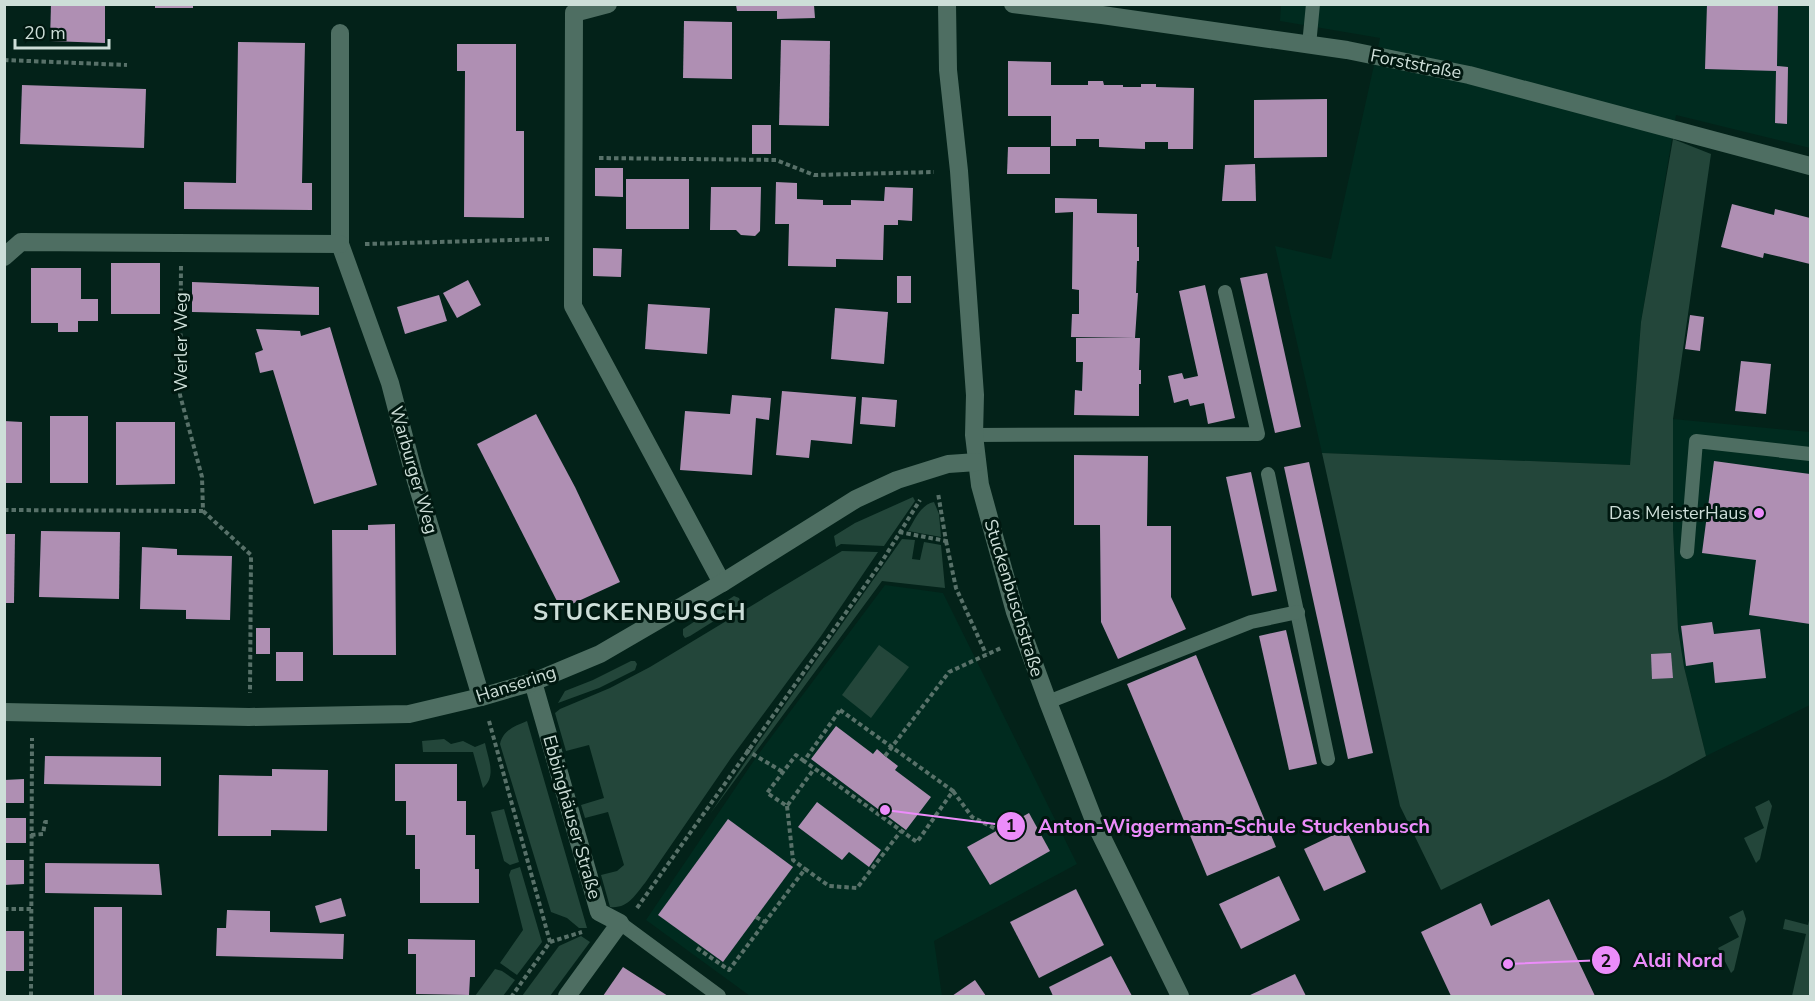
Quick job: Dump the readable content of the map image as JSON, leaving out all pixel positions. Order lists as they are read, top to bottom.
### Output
{
  "streets": {
    "street": [
      "Forststraße",
      "Warburger Weg",
      "Stuckenbuschstraße",
      "Hansering",
      "Ebbinghäuser Straße"
    ],
    "path": ["Werler Weg"]
  },
  "crossings": [
    ["Warburger Weg", "Hansering"],
    ["Stuckenbuschstraße", "Hansering"],
    ["Hansering", "Ebbinghäuser Straße"]
  ],
  "districts": ["STUCKENBUSCH"],
  "places": ["Das MeisterHaus", "Anton-Wiggermann-Schule Stuckenbusch", "Aldi Nord"],
  "scale_bar": "20 m"
}
